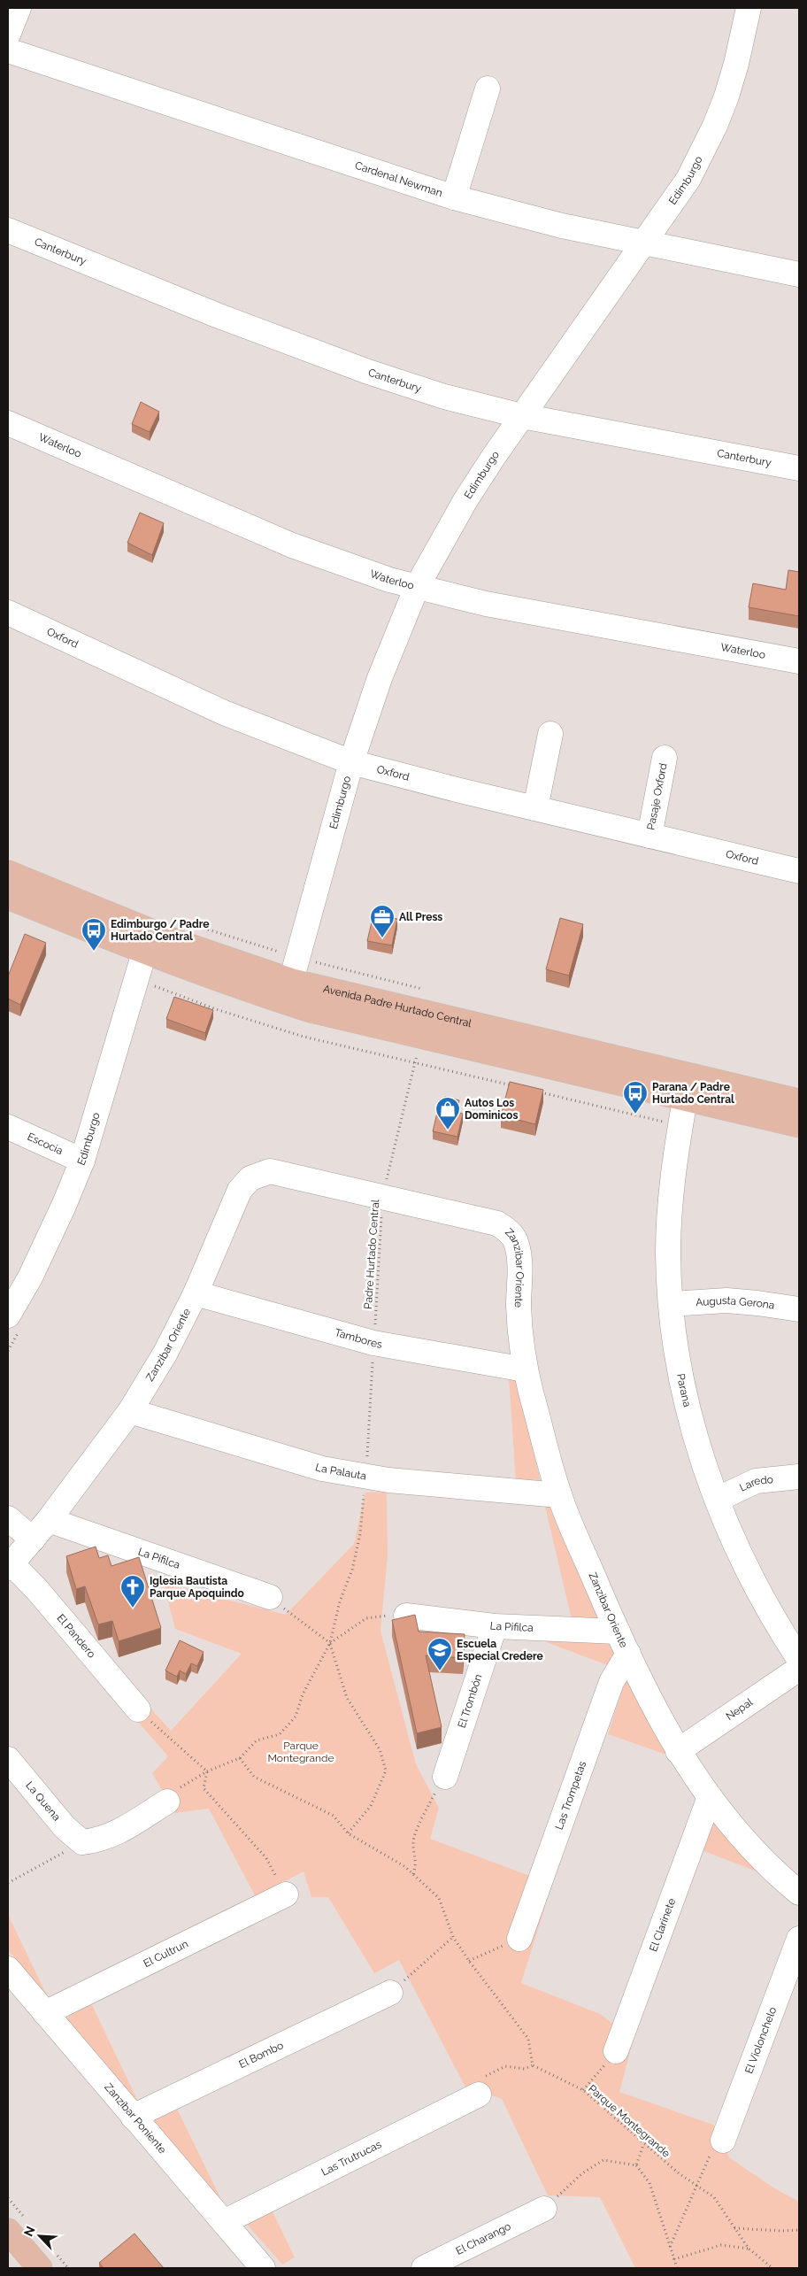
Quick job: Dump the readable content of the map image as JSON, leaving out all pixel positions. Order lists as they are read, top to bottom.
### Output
{
  "streets": {
    "main road": ["Avenida Padre Hurtado Central"],
    "street": [
      "Cardenal Newman",
      "Edimburgo",
      "Canterbury",
      "Waterloo",
      "Oxford",
      "Pasaje Oxford",
      "Escocia",
      "Zanzibar Oriente",
      "Augusta Gerona",
      "Tambores",
      "Parana",
      "La Palauta",
      "Laredo",
      "La Pifilca",
      "El Pandero",
      "El Trombón",
      "Nepal",
      "Las Trompetas",
      "La Quena",
      "El Clarinete",
      "El Cultrun",
      "El Violonchelo",
      "El Bombo",
      "Zanzíbar Poniente",
      "Las Trutrucas",
      "El Charango"
    ],
    "path": ["Padre Hurtado Central", "Parque Montegrande"]
  },
  "crossings": [
    ["Cardenal Newman", "Edimburgo"],
    ["Edimburgo", "Canterbury"],
    ["Edimburgo", "Waterloo"],
    ["Edimburgo", "Oxford"],
    ["Edimburgo", "Avenida Padre Hurtado Central"],
    ["Edimburgo", "Escocia"],
    ["Oxford", "Pasaje Oxford"],
    ["Avenida Padre Hurtado Central", "Padre Hurtado Central"],
    ["Avenida Padre Hurtado Central", "Parana"],
    ["Padre Hurtado Central", "Zanzibar Oriente"],
    ["Padre Hurtado Central", "Tambores"],
    ["Padre Hurtado Central", "La Palauta"],
    ["Zanzibar Oriente", "Tambores"],
    ["Zanzibar Oriente", "La Palauta"],
    ["Zanzibar Oriente", "La Pifilca"],
    ["Zanzibar Oriente", "Nepal"],
    ["Zanzibar Oriente", "Las Trompetas"],
    ["Zanzibar Oriente", "El Clarinete"],
    ["Augusta Gerona", "Parana"],
    ["Parana", "Laredo"],
    ["La Pifilca", "El Trombón"],
    ["El Cultrun", "Zanzíbar Poniente"],
    ["El Bombo", "Zanzíbar Poniente"],
    ["Zanzíbar Poniente", "Las Trutrucas"]
  ],
  "parks": ["Parque Montegrande"],
  "places": {
    "office": ["All Press"],
    "bus stop": ["Edimburgo / Padre Hurtado Central", "Parana / Padre Hurtado Central"],
    "shop": ["Autos Los Dominicos"],
    "church": ["Iglesia Bautista Parque Apoquindo"],
    "school or university": ["Escuela Especial Credere"]
  },
  "north": "top left"
}
